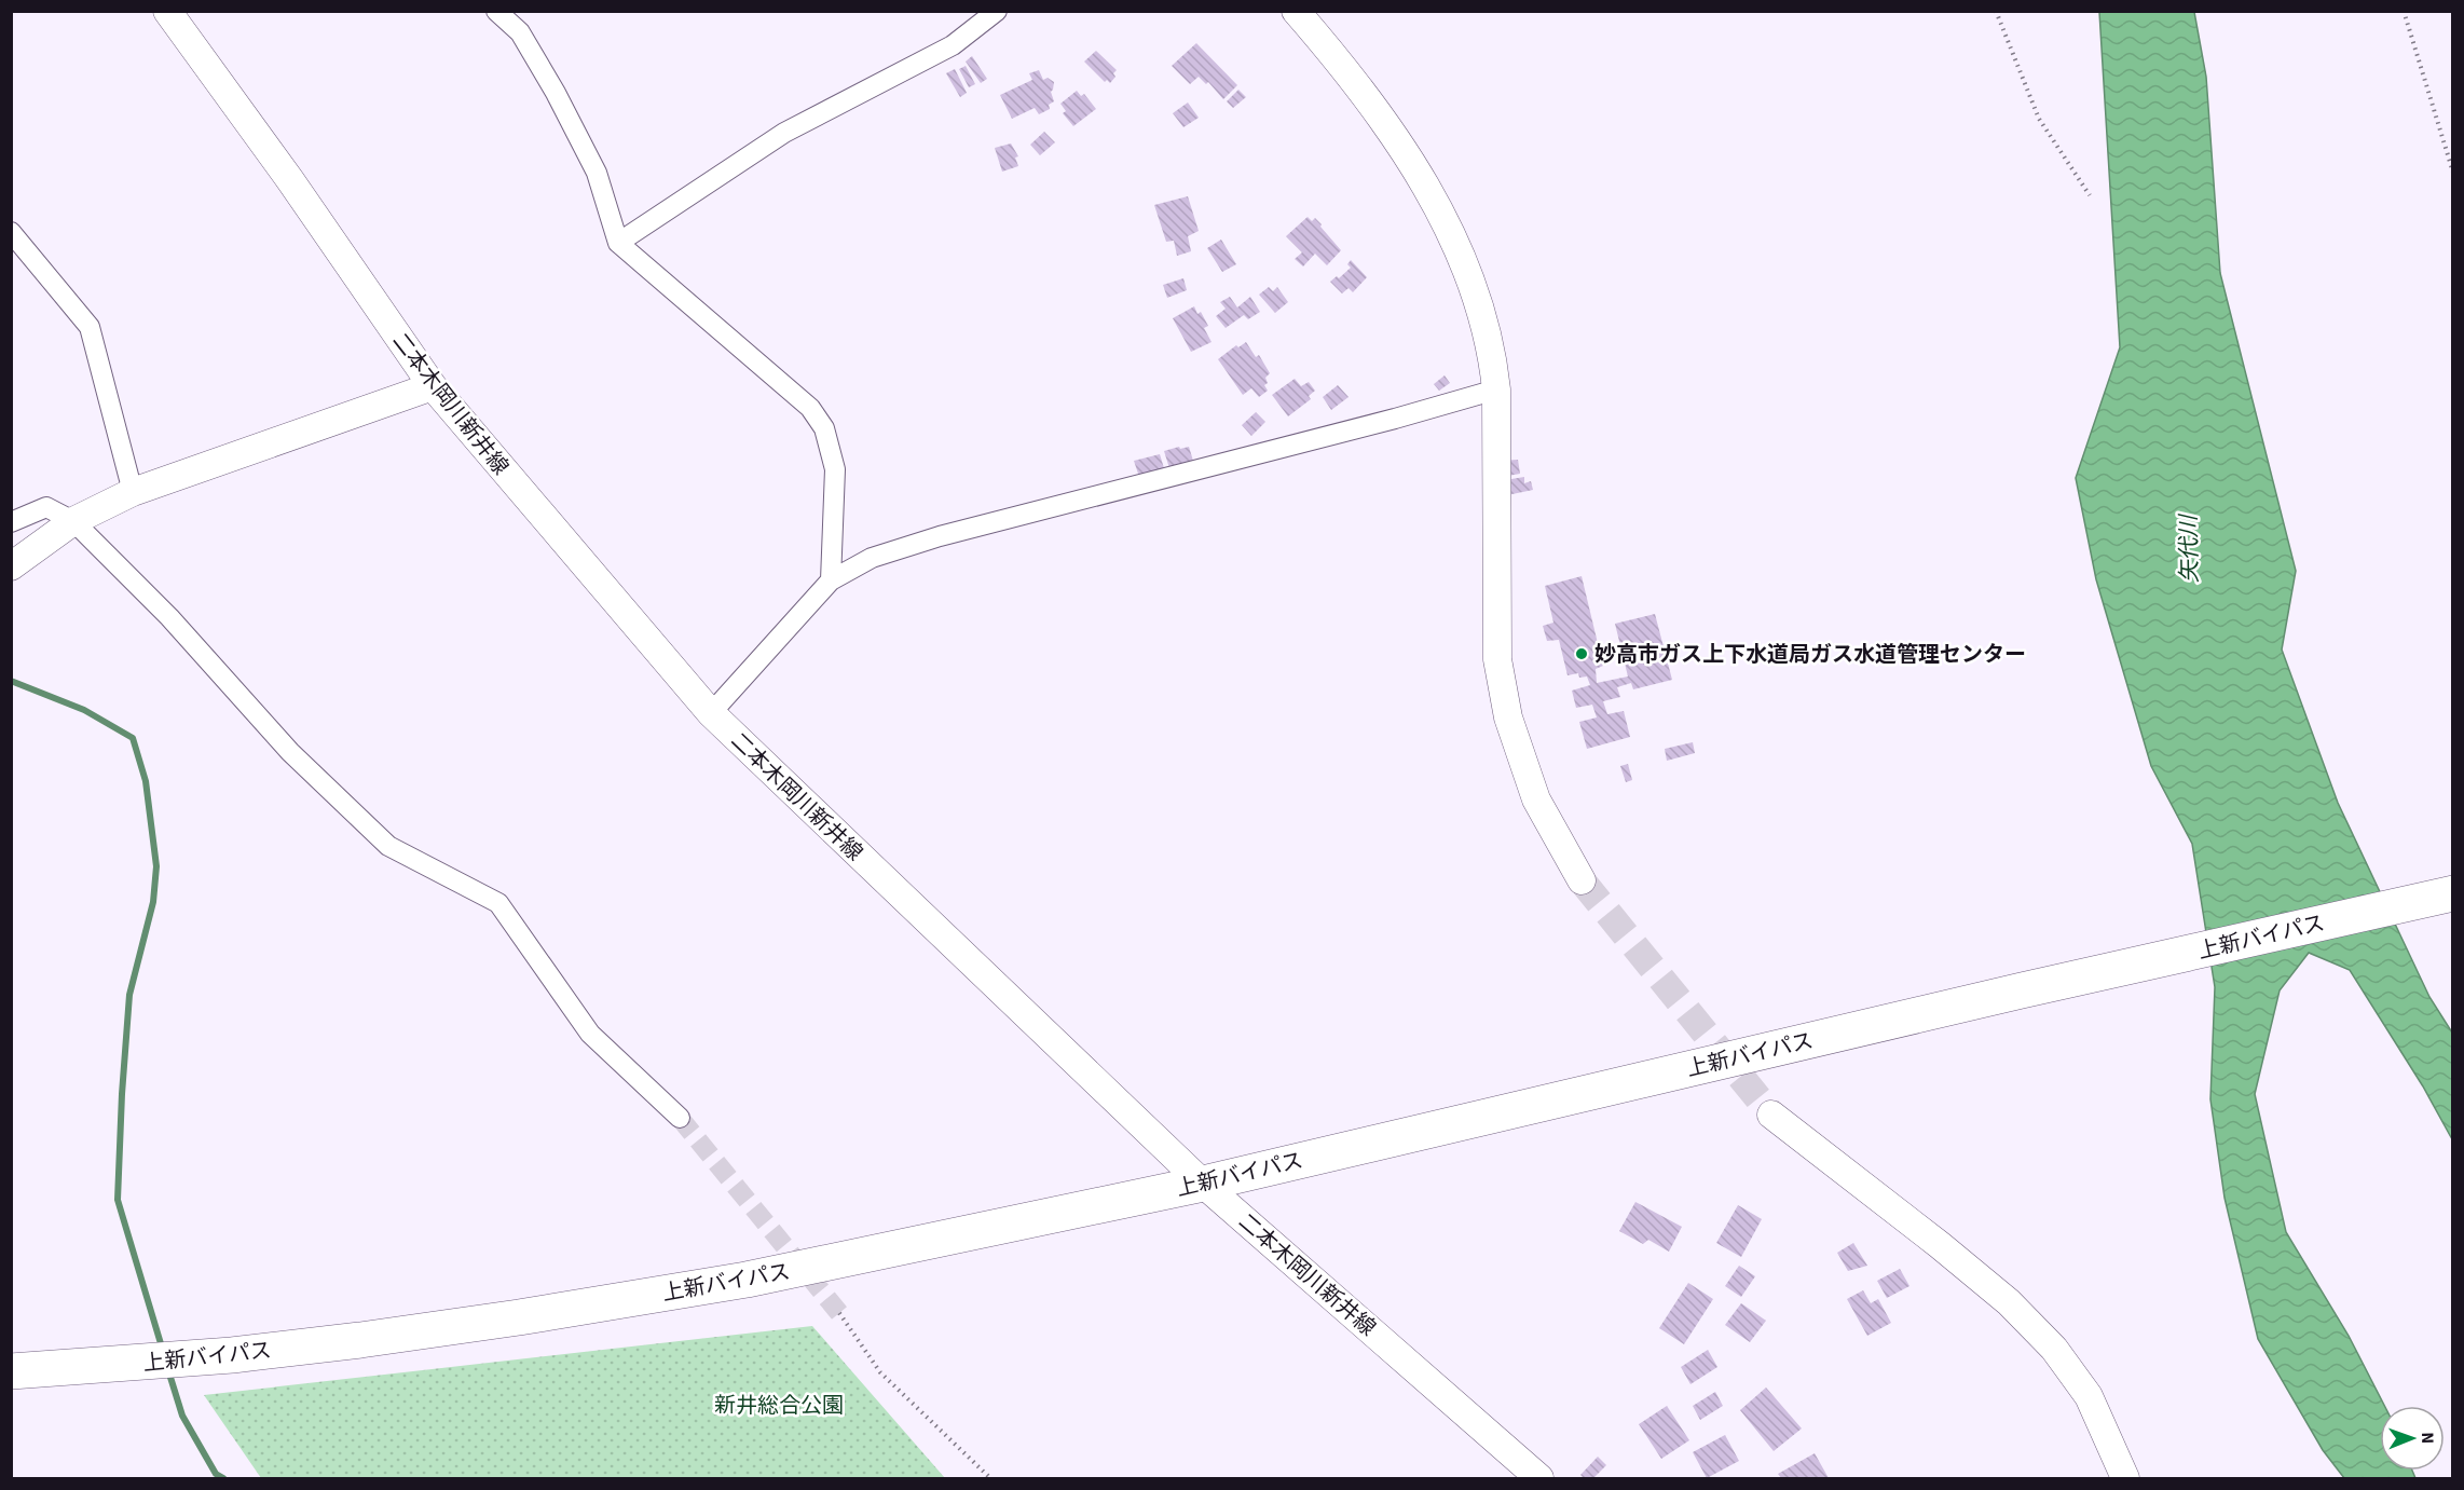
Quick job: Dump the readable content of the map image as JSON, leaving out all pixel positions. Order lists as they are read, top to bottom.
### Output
{
  "streets": {
    "highway": ["上新バイパス"],
    "main road": ["二本木岡川新井線"]
  },
  "crossings": [
    ["二本木岡川新井線", "上新バイパス"]
  ],
  "water": ["矢代川"],
  "parks": ["新井総合公園"],
  "places": ["妙高市ガス上下水道局ガス水道管理センター"],
  "north": "right"
}
